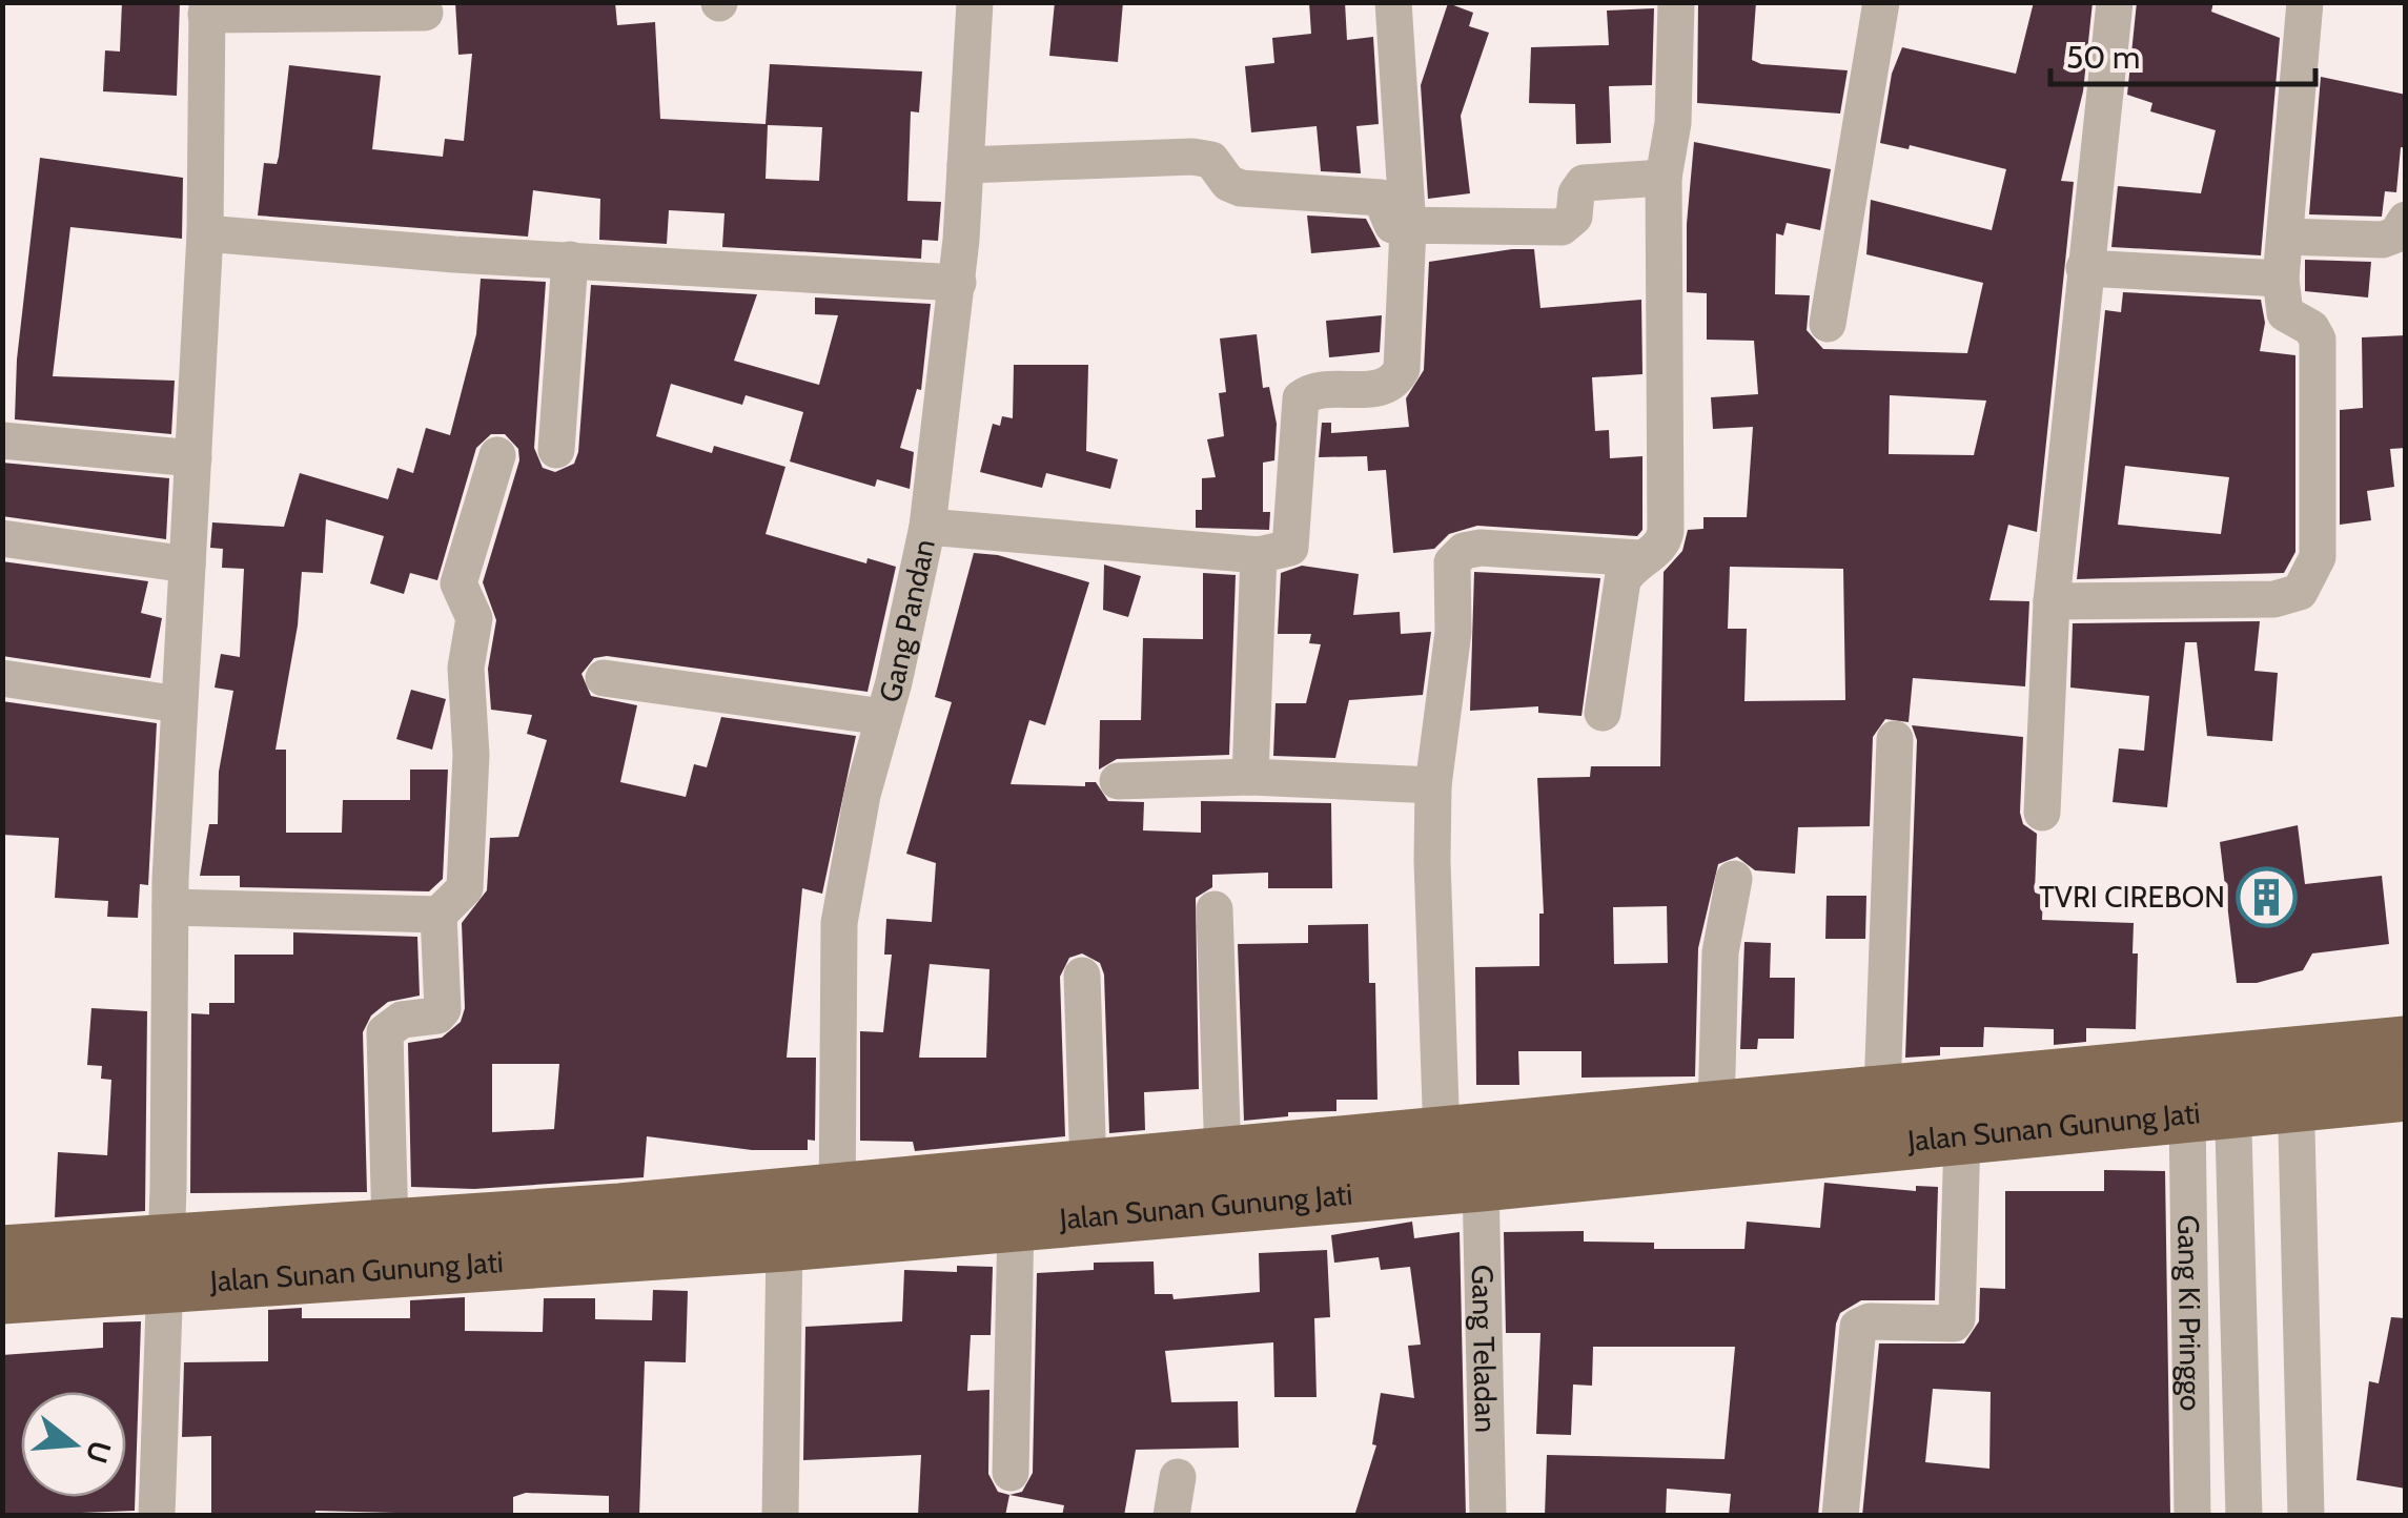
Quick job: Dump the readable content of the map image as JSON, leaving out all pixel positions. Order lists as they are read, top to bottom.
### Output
{
  "streets": {
    "highway": ["Jalan Sunan Gunung Jati"],
    "street": ["Gang Pandan", "Gang Ki Pringgo", "Gang Teladan"]
  },
  "crossings": [
    ["Gang Pandan", "Jalan Sunan Gunung Jati"],
    ["Jalan Sunan Gunung Jati", "Gang Ki Pringgo"],
    ["Jalan Sunan Gunung Jati", "Gang Teladan"]
  ],
  "places": {
    "building": ["TVRI CIREBON"]
  },
  "scale_bar": "50 m",
  "north": "right"
}
